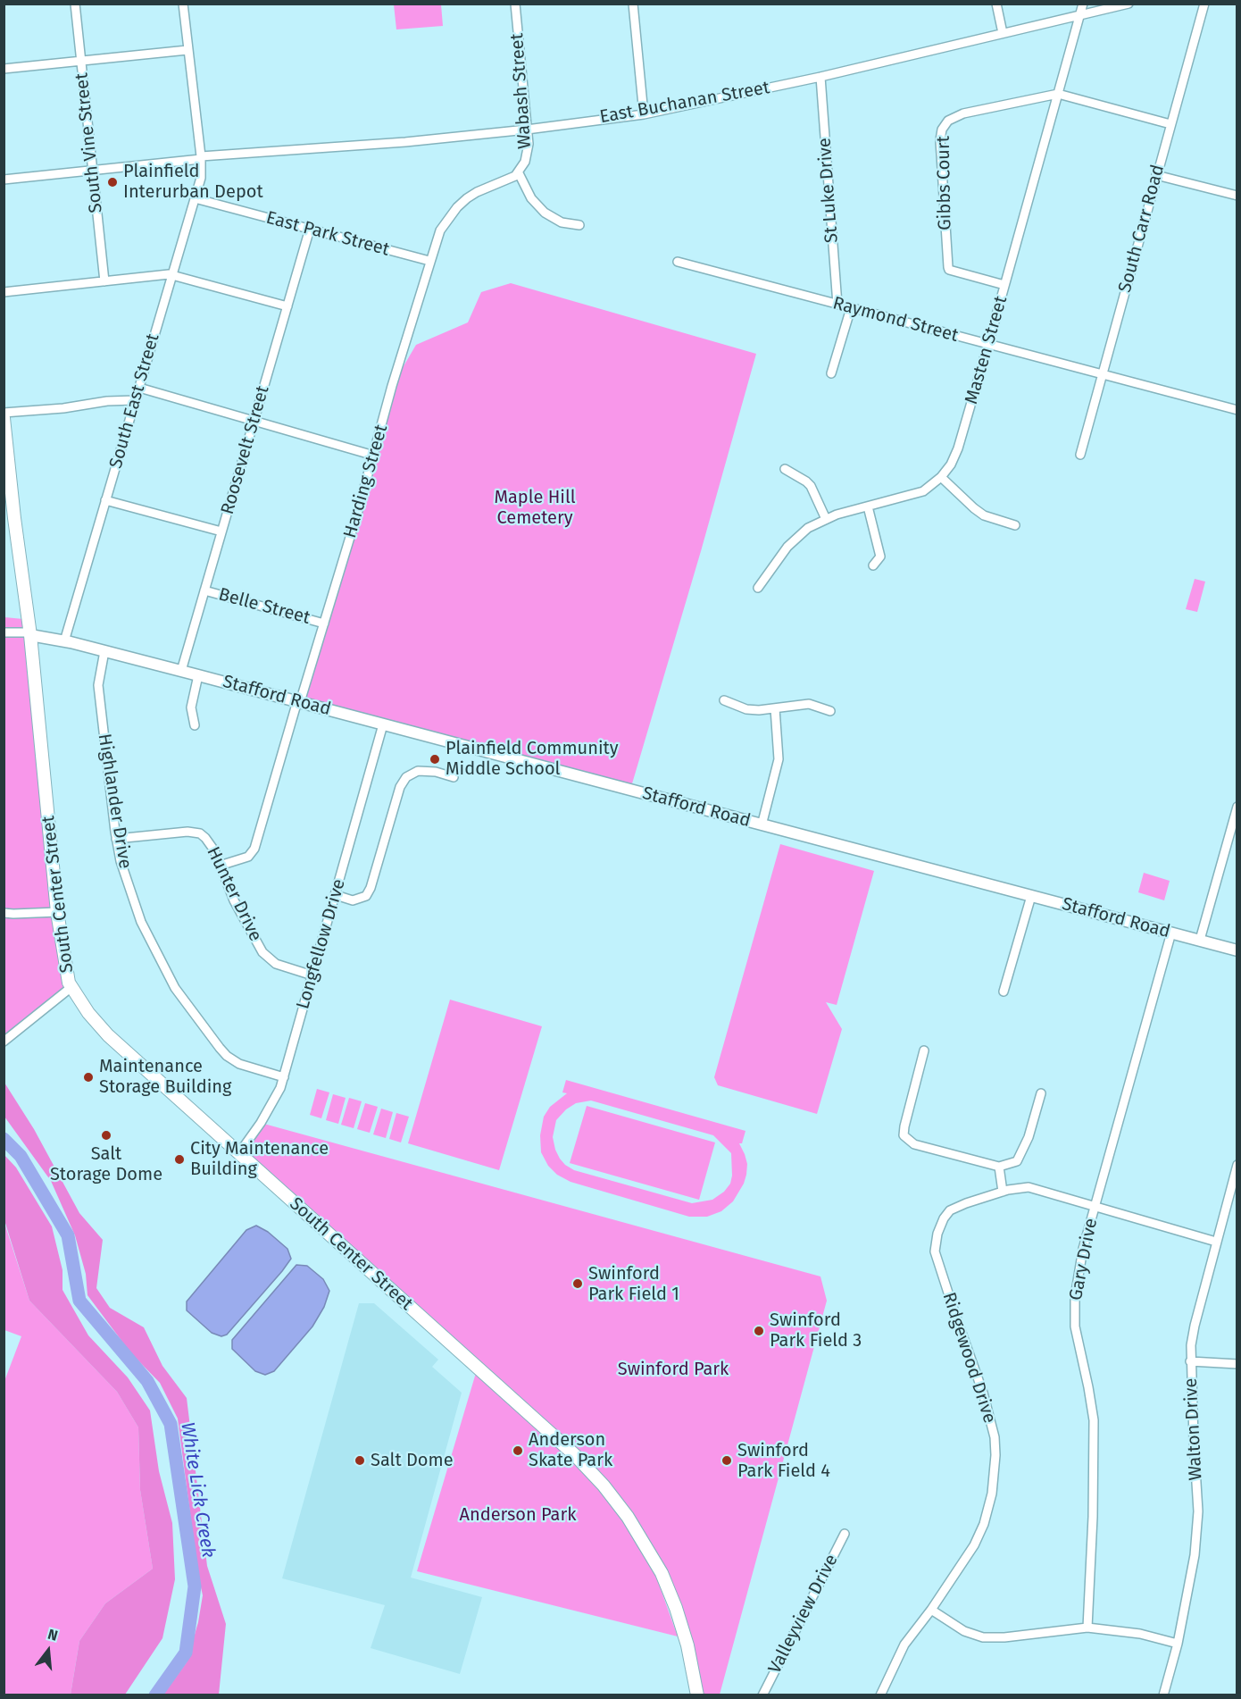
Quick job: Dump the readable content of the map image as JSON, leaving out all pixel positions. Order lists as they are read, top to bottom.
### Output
{
  "streets": {
    "main road": ["South Center Street"],
    "street": [
      "Wabash Street",
      "East Buchanan Street",
      "South Vine Street",
      "Gibbs Court",
      "St Luke Drive",
      "South Carr Road",
      "East Park Street",
      "Raymond Street",
      "Masten Street",
      "South East Street",
      "Roosevelt Street",
      "Harding Street",
      "Belle Street",
      "Stafford Road",
      "Highlander Drive",
      "Hunter Drive",
      "Longfellow Drive",
      "Gary Drive",
      "Ridgewood Drive",
      "Walton Drive",
      "Valleyview Drive"
    ]
  },
  "crossings": [
    ["Wabash Street", "East Buchanan Street"],
    ["Wabash Street", "East Park Street"],
    ["Wabash Street", "Harding Street"],
    ["East Buchanan Street", "South Vine Street"],
    ["East Buchanan Street", "St Luke Drive"],
    ["East Buchanan Street", "Masten Street"],
    ["East Buchanan Street", "South East Street"],
    ["Gibbs Court", "Masten Street"],
    ["St Luke Drive", "Raymond Street"],
    ["South Carr Road", "Raymond Street"],
    ["East Park Street", "South East Street"],
    ["East Park Street", "Roosevelt Street"],
    ["East Park Street", "Harding Street"],
    ["Raymond Street", "Masten Street"],
    ["South East Street", "Stafford Road"],
    ["Roosevelt Street", "Belle Street"],
    ["Roosevelt Street", "Stafford Road"],
    ["Harding Street", "Belle Street"],
    ["Harding Street", "Stafford Road"],
    ["Harding Street", "Hunter Drive"],
    ["Stafford Road", "Highlander Drive"],
    ["Stafford Road", "South Center Street"],
    ["Stafford Road", "Longfellow Drive"],
    ["Stafford Road", "Gary Drive"],
    ["Highlander Drive", "Hunter Drive"],
    ["Highlander Drive", "Longfellow Drive"],
    ["South Center Street", "Longfellow Drive"],
    ["Hunter Drive", "Longfellow Drive"],
    ["Gary Drive", "Ridgewood Drive"],
    ["Ridgewood Drive", "Walton Drive"]
  ],
  "water": ["White Lick Creek"],
  "parks": ["Maple Hill Cemetery", "Swinford Park", "Anderson Park"],
  "places": [
    "Plainfield Interurban Depot",
    "Plainfield Community Middle School",
    "Maintenance Storage Building",
    "Salt Storage Dome",
    "City Maintenance Building",
    "Swinford Park Field 1",
    "Swinford Park Field 3",
    "Anderson Skate Park",
    "Salt Dome",
    "Swinford Park Field 4"
  ],
  "north": "top"
}
